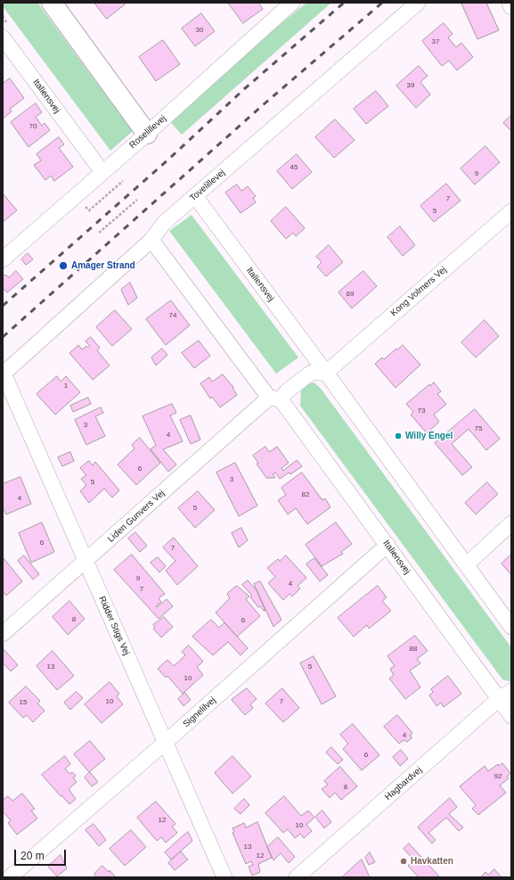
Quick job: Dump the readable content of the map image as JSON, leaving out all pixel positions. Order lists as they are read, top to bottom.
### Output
{
  "streets": {
    "street": [
      "Italiensvej",
      "Roselillevej",
      "Tovelillevej",
      "Kong Volmers Vej",
      "Liden Gunvers Vej",
      "Ridder Stigs Vej",
      "Signelilvej",
      "Hagbardvej"
    ]
  },
  "crossings": [
    ["Italiensvej", "Roselillevej"],
    ["Italiensvej", "Tovelillevej"],
    ["Italiensvej", "Kong Volmers Vej"],
    ["Italiensvej", "Liden Gunvers Vej"],
    ["Italiensvej", "Signelilvej"],
    ["Italiensvej", "Hagbardvej"],
    ["Tovelillevej", "Ridder Stigs Vej"],
    ["Liden Gunvers Vej", "Ridder Stigs Vej"],
    ["Ridder Stigs Vej", "Signelilvej"]
  ],
  "places": ["Amager Strand", "Willy Engel", "Havkatten"],
  "house_numbers": [
    "30",
    "37",
    "39",
    "70",
    "45",
    "9",
    "7",
    "5",
    "69",
    "74",
    "1",
    "73",
    "3",
    "75",
    "4",
    "6",
    "3",
    "5",
    "82",
    "4",
    "5",
    "6",
    "7",
    "9",
    "4",
    "7",
    "8",
    "6",
    "88",
    "13",
    "5",
    "10",
    "10",
    "7",
    "15",
    "4",
    "6",
    "92",
    "8",
    "12",
    "10",
    "13",
    "12"
  ],
  "scale_bar": "20 m"
}
